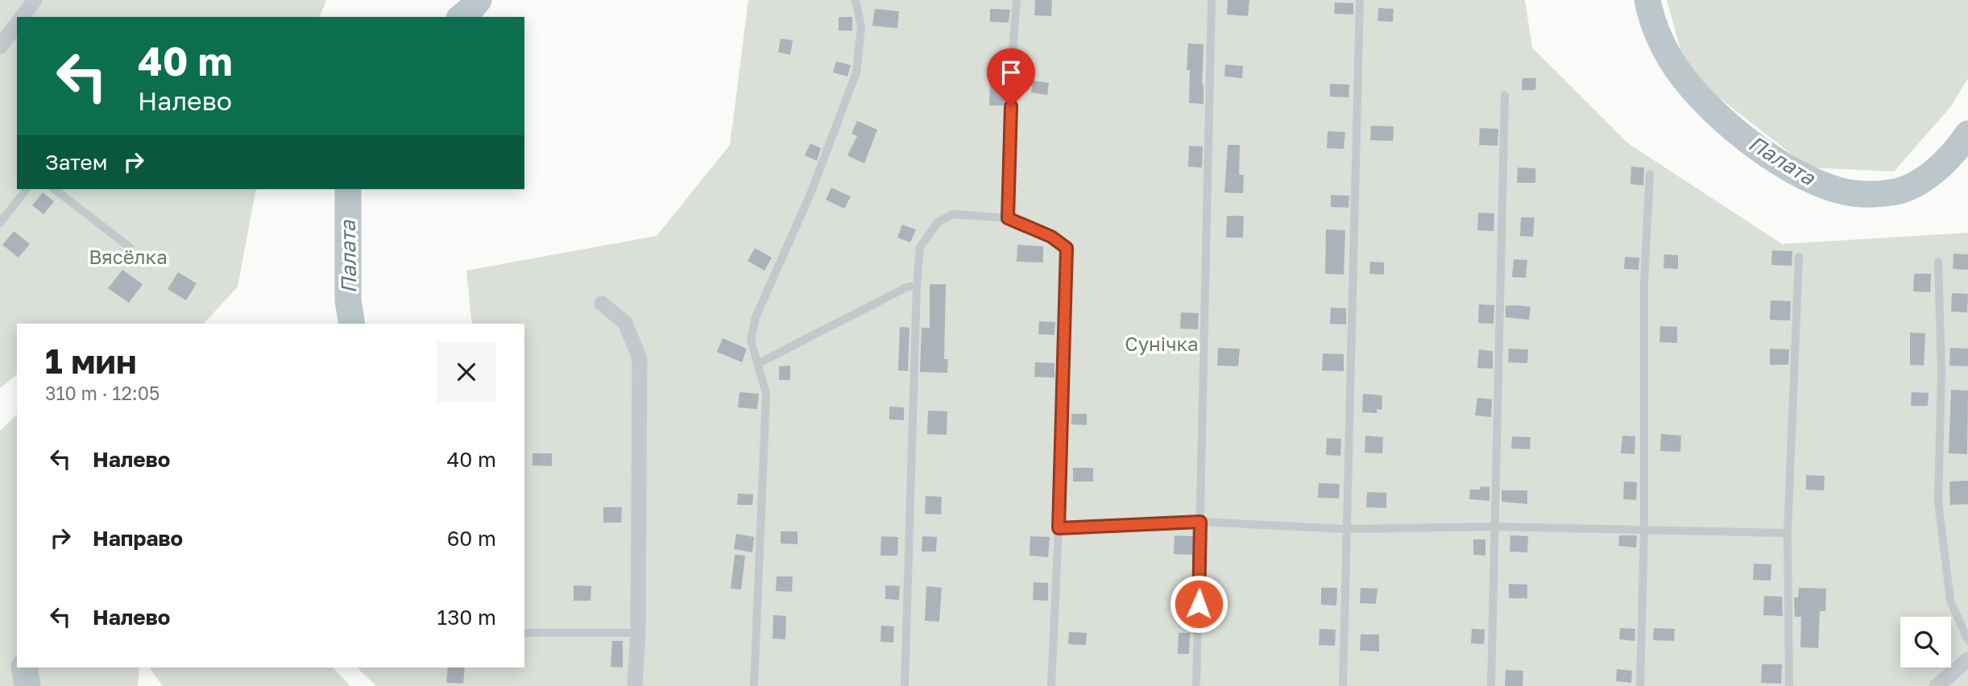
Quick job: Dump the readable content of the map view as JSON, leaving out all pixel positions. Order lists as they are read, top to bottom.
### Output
{
  "water": ["Палата"],
  "parks": ["Вясёлка", "Сунічка"],
  "page": {
    "turn": ["40 m", "Налево"],
    "then": "Затем",
    "heading": ["1 мин", "310 m · 12:05"],
    "list": [
      {
        "name": "Налево",
        "value": "40 m"
      },
      {
        "name": "Направо",
        "value": "60 m"
      },
      {
        "name": "Налево",
        "value": "130 m"
      }
    ]
  }
}
